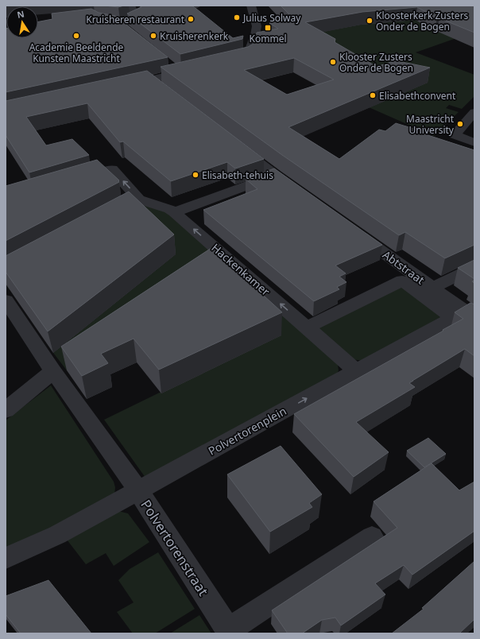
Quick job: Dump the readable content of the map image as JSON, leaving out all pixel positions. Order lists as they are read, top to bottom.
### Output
{
  "streets": {
    "street": [
      "Abtstraat",
      "Hackenkamer",
      "Polvertorenplein",
      "Polvertorenstraat"
    ]
  },
  "crossings": [
    ["Abtstraat", "Polvertorenplein"],
    ["Polvertorenplein", "Polvertorenstraat"]
  ],
  "one_way": ["Polvertorenplein"],
  "places": {
    "other": [
      "Julius Solway",
      "Kruisheren restaurant",
      "Kloosterkerk Zusters Onder de Bogen",
      "Academie Beeldende Kunsten Maastricht",
      "Kruisherenkerk",
      "Klooster Zusters Onder de Bogen",
      "Elisabethconvent",
      "Maastricht University",
      "Elisabeth-tehuis"
    ],
    "transit": ["Kommel"]
  },
  "north": "top"
}
